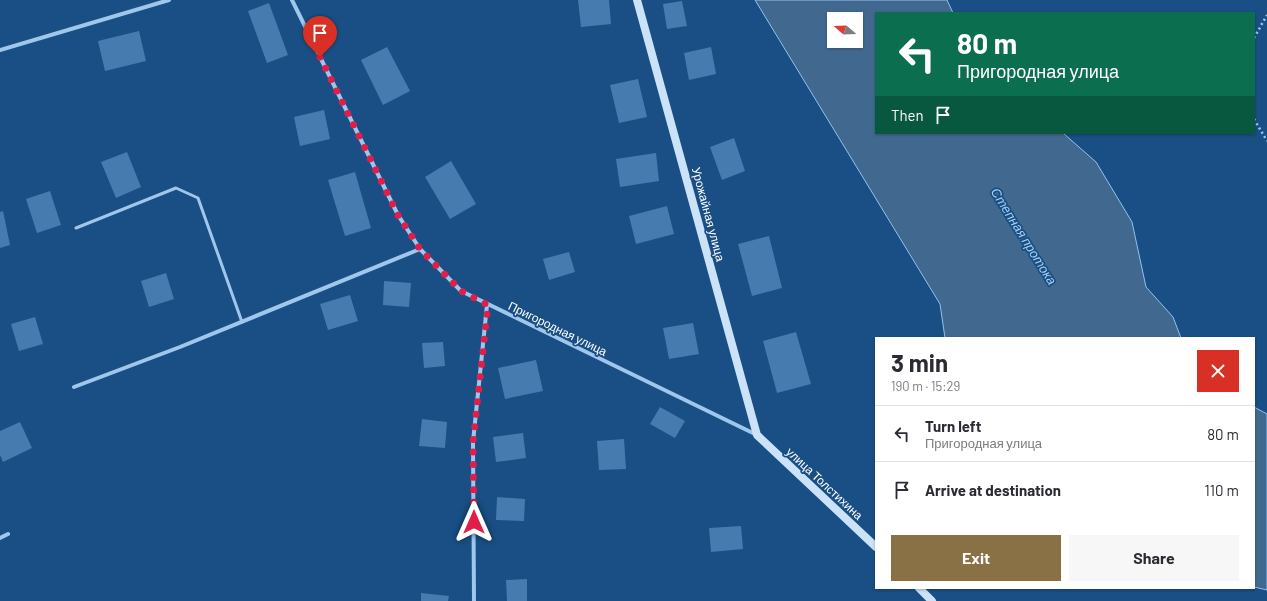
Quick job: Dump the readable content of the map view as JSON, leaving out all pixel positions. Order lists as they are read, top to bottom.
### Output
{
  "streets": {
    "street": ["Урожайная улица", "Пригородная улица", "улица Толстихина"]
  },
  "crossings": [
    ["Урожайная улица", "Пригородная улица"],
    ["Урожайная улица", "улица Толстихина"],
    ["Пригородная улица", "улица Толстихина"]
  ],
  "water": ["Степная протока"],
  "north": "left",
  "page": {
    "turn": ["80 m", "Пригородная улица"],
    "then": "Then",
    "heading": ["3 min", "190 m · 15:29"],
    "list": [
      {
        "name": "Turn left",
        "note": "Пригородная улица",
        "value": "80 m"
      },
      {
        "name": "Arrive at destination",
        "value": "110 m"
      }
    ],
    "buttons": ["Exit", "Share"]
  }
}
